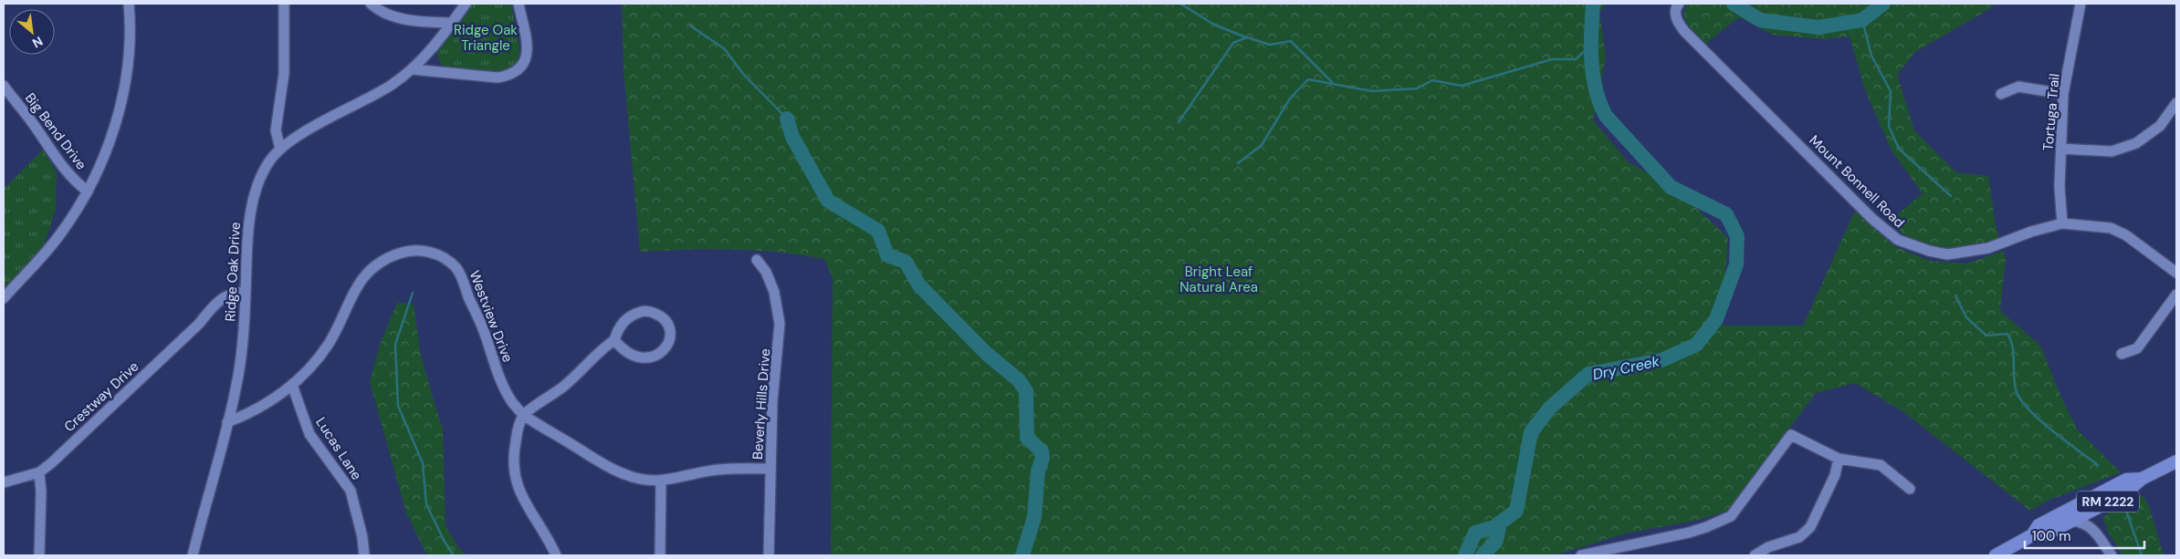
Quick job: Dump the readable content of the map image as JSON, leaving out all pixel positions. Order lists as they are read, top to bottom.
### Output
{
  "streets": {
    "main road": ["RM 2222"],
    "street": [
      "Tortuga Trail",
      "Big Bend Drive",
      "Mount Bonnell Road",
      "Ridge Oak Drive",
      "Westview Drive",
      "Crestway Drive",
      "Beverly Hills Drive",
      "Lucas Lane"
    ]
  },
  "crossings": [
    ["Tortuga Trail", "Mount Bonnell Road"],
    ["Ridge Oak Drive", "Westview Drive"],
    ["Ridge Oak Drive", "Crestway Drive"],
    ["Westview Drive", "Beverly Hills Drive"],
    ["Westview Drive", "Lucas Lane"]
  ],
  "water": ["Dry Creek"],
  "parks": ["Ridge Oak Triangle", "Bright Leaf Natural Area"],
  "scale_bar": "100 m",
  "north": "bottom right"
}
